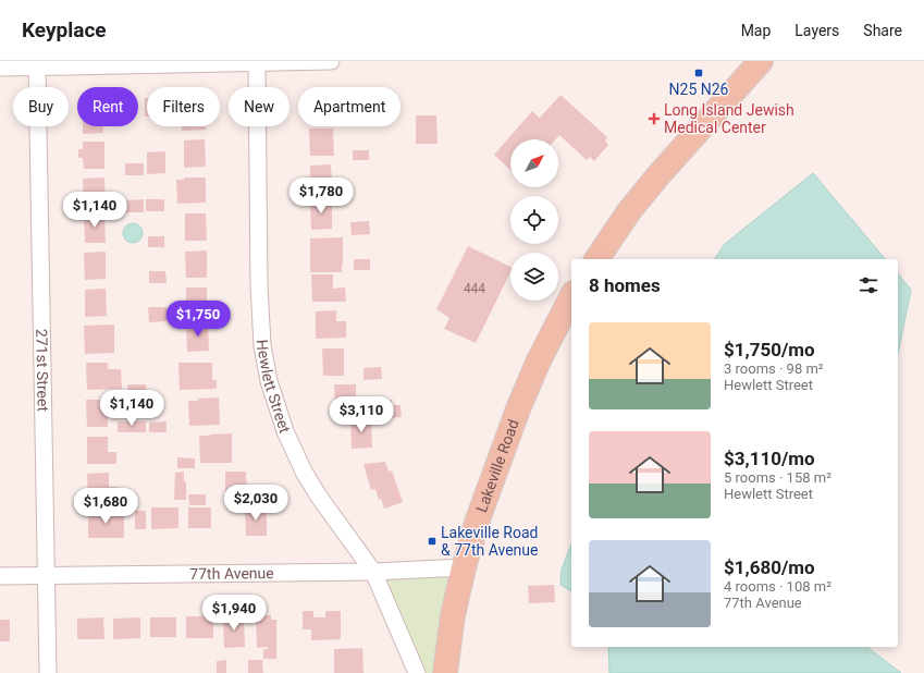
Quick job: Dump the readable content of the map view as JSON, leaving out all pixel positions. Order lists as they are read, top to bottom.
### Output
{
  "streets": {
    "main road": ["Lakeville Road"],
    "street": ["271st Street", "Hewlett Street", "77th Avenue"]
  },
  "crossings": [
    ["271st Street", "77th Avenue"],
    ["Hewlett Street", "77th Avenue"],
    ["Lakeville Road", "77th Avenue"]
  ],
  "places": {
    "transit": ["N25 N26", "Lakeville Road & 77th Avenue"],
    "health": ["Long Island Jewish Medical Center"]
  },
  "house_numbers": ["444"],
  "north": "top right",
  "page": {
    "header": "Keyplace",
    "nav": ["Map", "Layers", "Share"],
    "chip": [
      "Buy",
      "Rent",
      "Filters",
      "New",
      "Apartment"
    ],
    "price": [
      "$1,780",
      "$1,140",
      "$1,750",
      "$1,140",
      "$3,110",
      "$2,030",
      "$1,680",
      "$1,940"
    ],
    "heading": "8 homes",
    "list": [
      {
        "name": "$1,750/mo",
        "note": "3 rooms · 98 m² · Hewlett Street"
      },
      {
        "name": "$3,110/mo",
        "note": "5 rooms · 158 m² · Hewlett Street"
      },
      {
        "name": "$1,680/mo",
        "note": "4 rooms · 108 m² · 77th Avenue"
      }
    ]
  }
}
